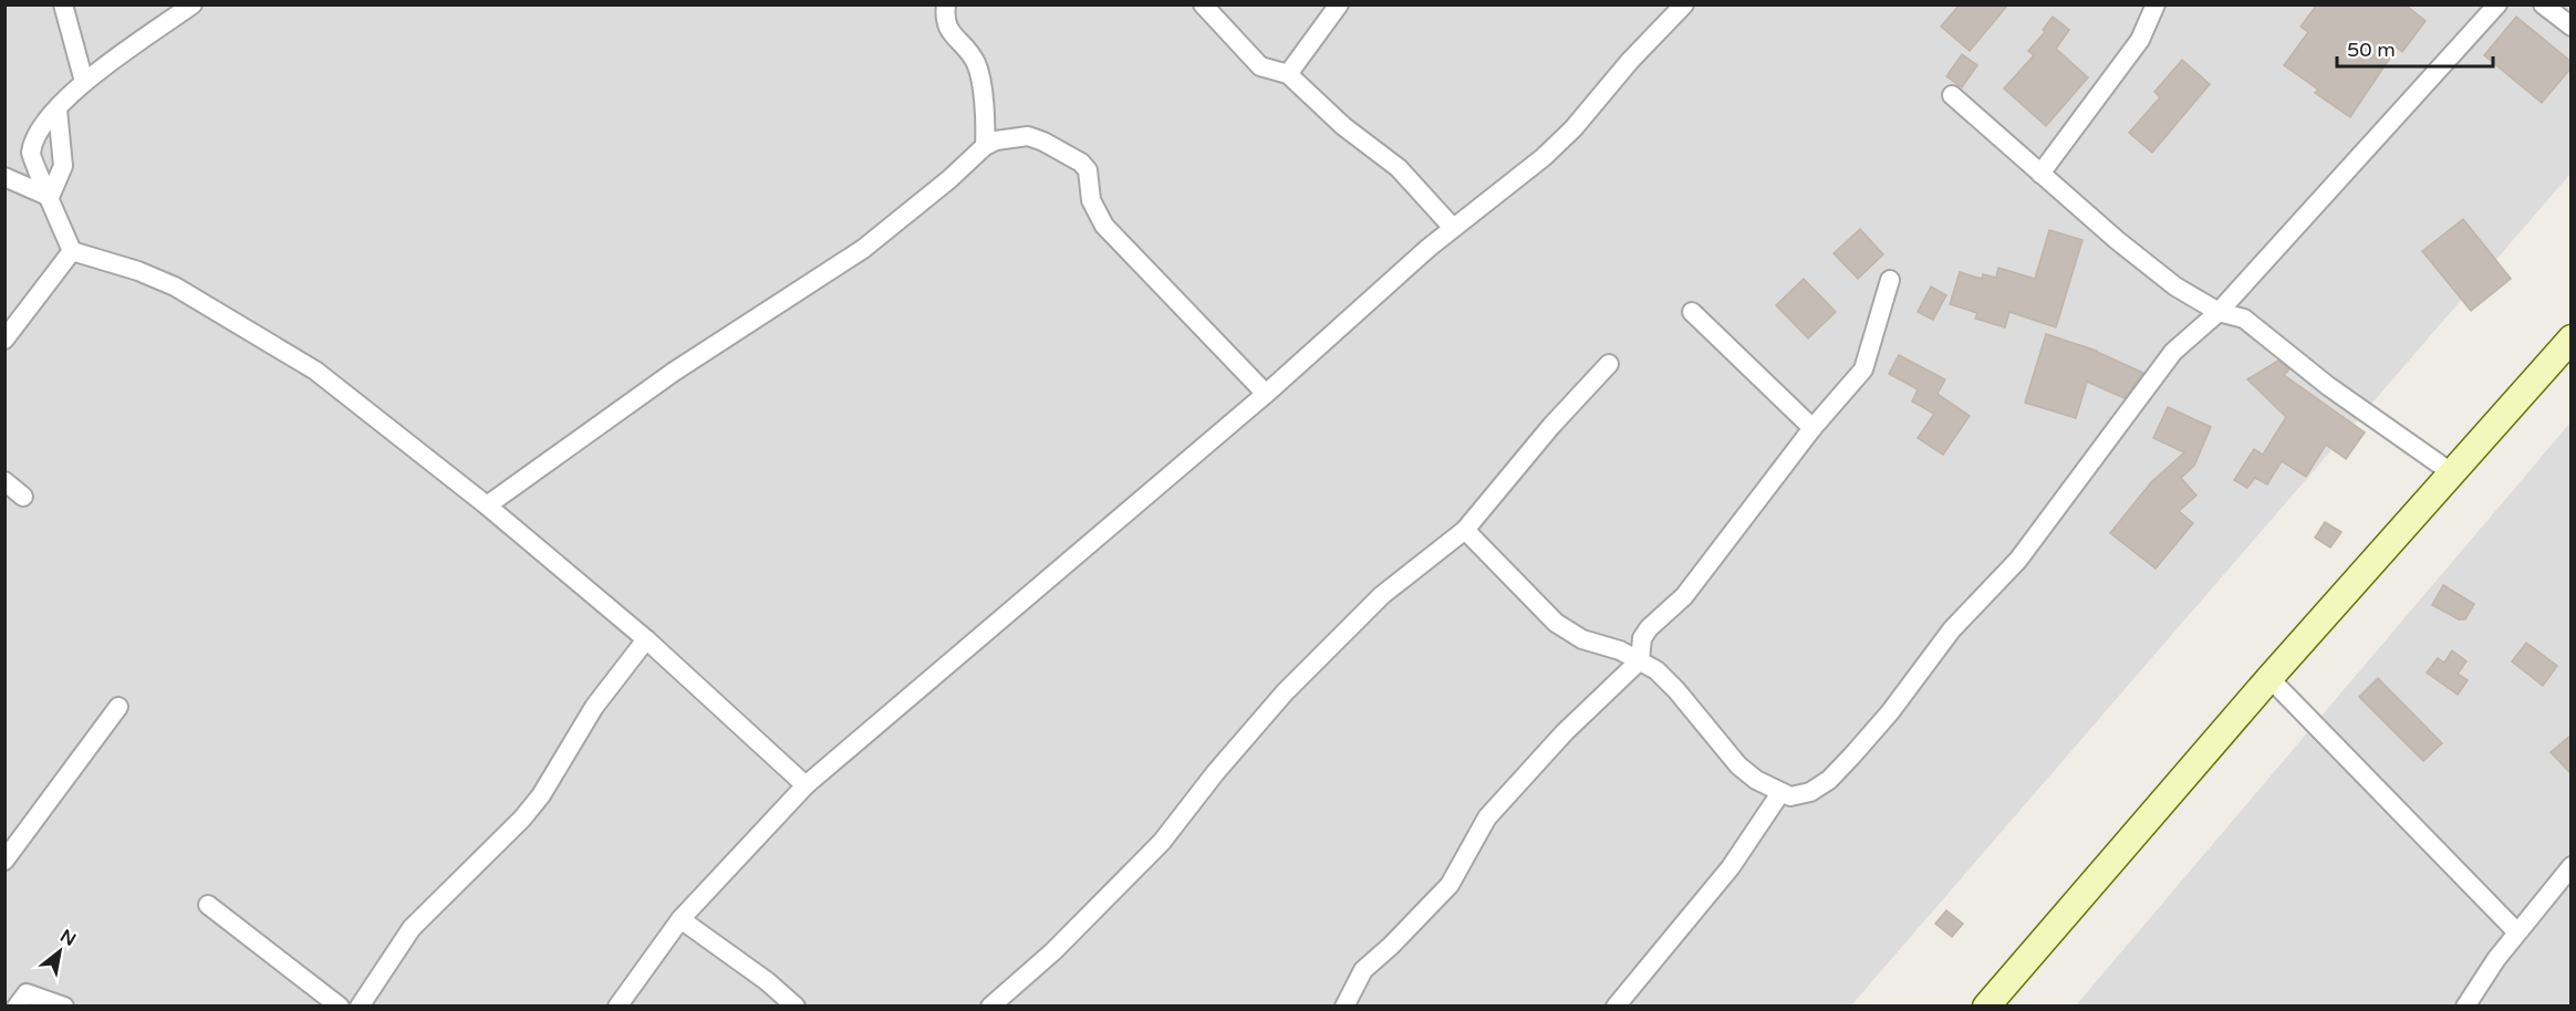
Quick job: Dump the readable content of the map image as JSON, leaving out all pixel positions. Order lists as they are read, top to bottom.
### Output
{
  "scale_bar": "50 m",
  "north": "top right"
}
